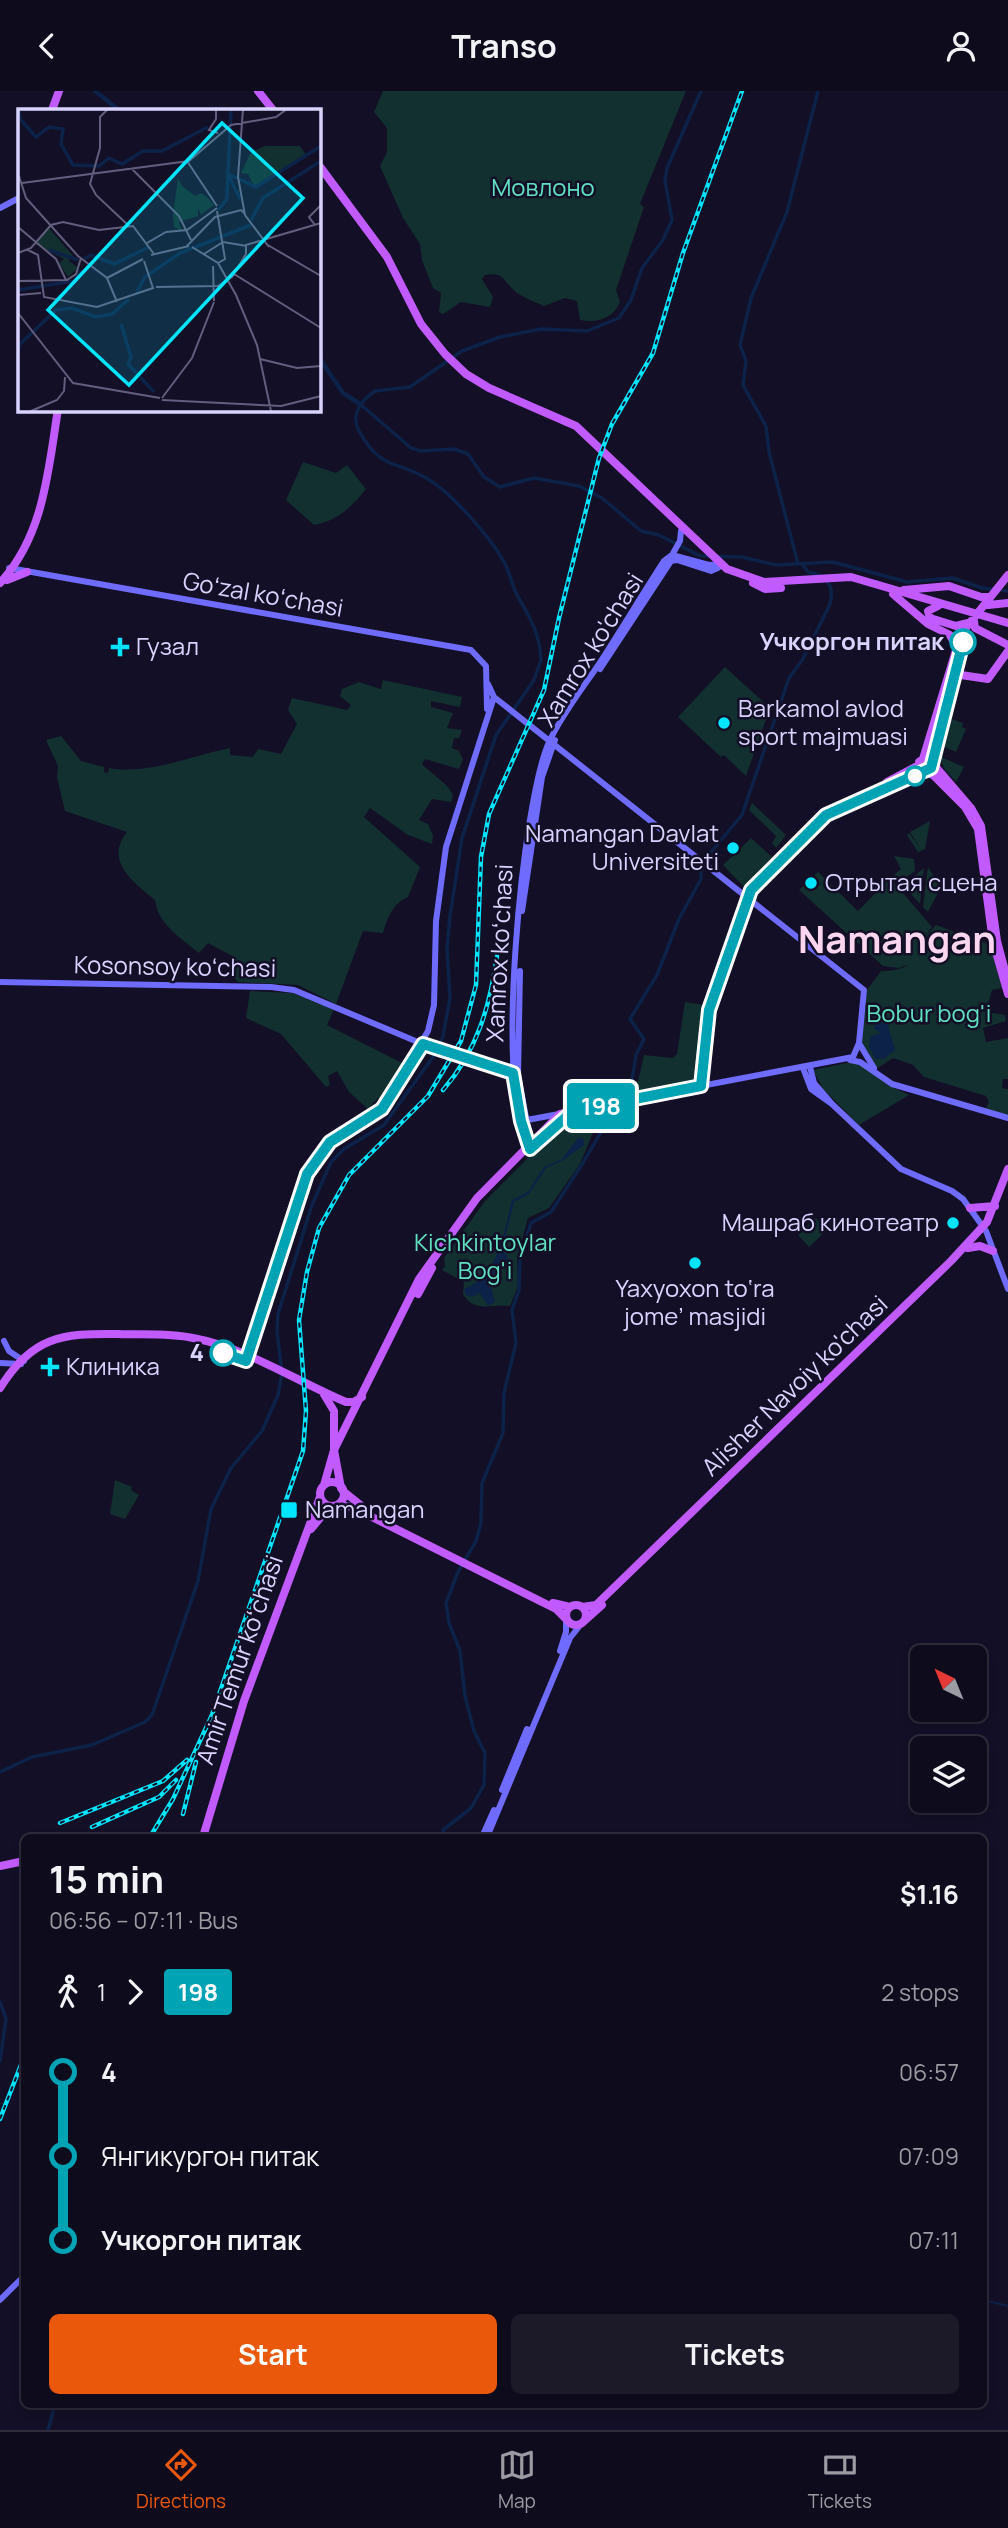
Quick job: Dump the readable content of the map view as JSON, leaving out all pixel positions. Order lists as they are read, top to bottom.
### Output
{
  "streets": {
    "main road": [
      "Goʻzal koʻchasi",
      "Xamrox ko'chasi",
      "Xamrox koʻchasi",
      "Kosonsoy koʻchasi",
      "Alisher Navoiy ko'chasi",
      "Amir Temur koʻchasi"
    ]
  },
  "crossings": [
    ["Xamrox ko'chasi", "Xamrox koʻchasi"],
    ["Xamrox koʻchasi", "Kosonsoy koʻchasi"],
    ["Xamrox koʻchasi", "Amir Temur koʻchasi"]
  ],
  "districts": ["Namangan"],
  "parks": ["Мовлоно", "Bobur bog'i", "Kichkintoylar Bog'i"],
  "places": {
    "other": [
      "Учкоргон питак",
      "Barkamol avlod sport majmuasi",
      "Namangan Davlat Universiteti",
      "Отрытая сцена",
      "Машраб кинотеатр",
      "Yaxyoxon to‘ra jome’ masjidi",
      "4"
    ],
    "health": ["Гузал", "Клиника"],
    "transit": ["Namangan"]
  },
  "lines": ["bus line 198"],
  "north": "top left",
  "page": {
    "header": "Transo",
    "on_map": "198",
    "heading": ["15 min", "06:56 – 07:11 · Bus", "$1.16"],
    "legs": ["1", "198", "2 stops"],
    "list": [
      {
        "name": "4",
        "value": "06:57"
      },
      {
        "name": "Янгикургон питак",
        "value": "07:09"
      },
      {
        "name": "Учкоргон питак",
        "value": "07:11"
      }
    ],
    "buttons": ["Start", "Tickets"],
    "tabs": ["Directions", "Map", "Tickets"]
  }
}
